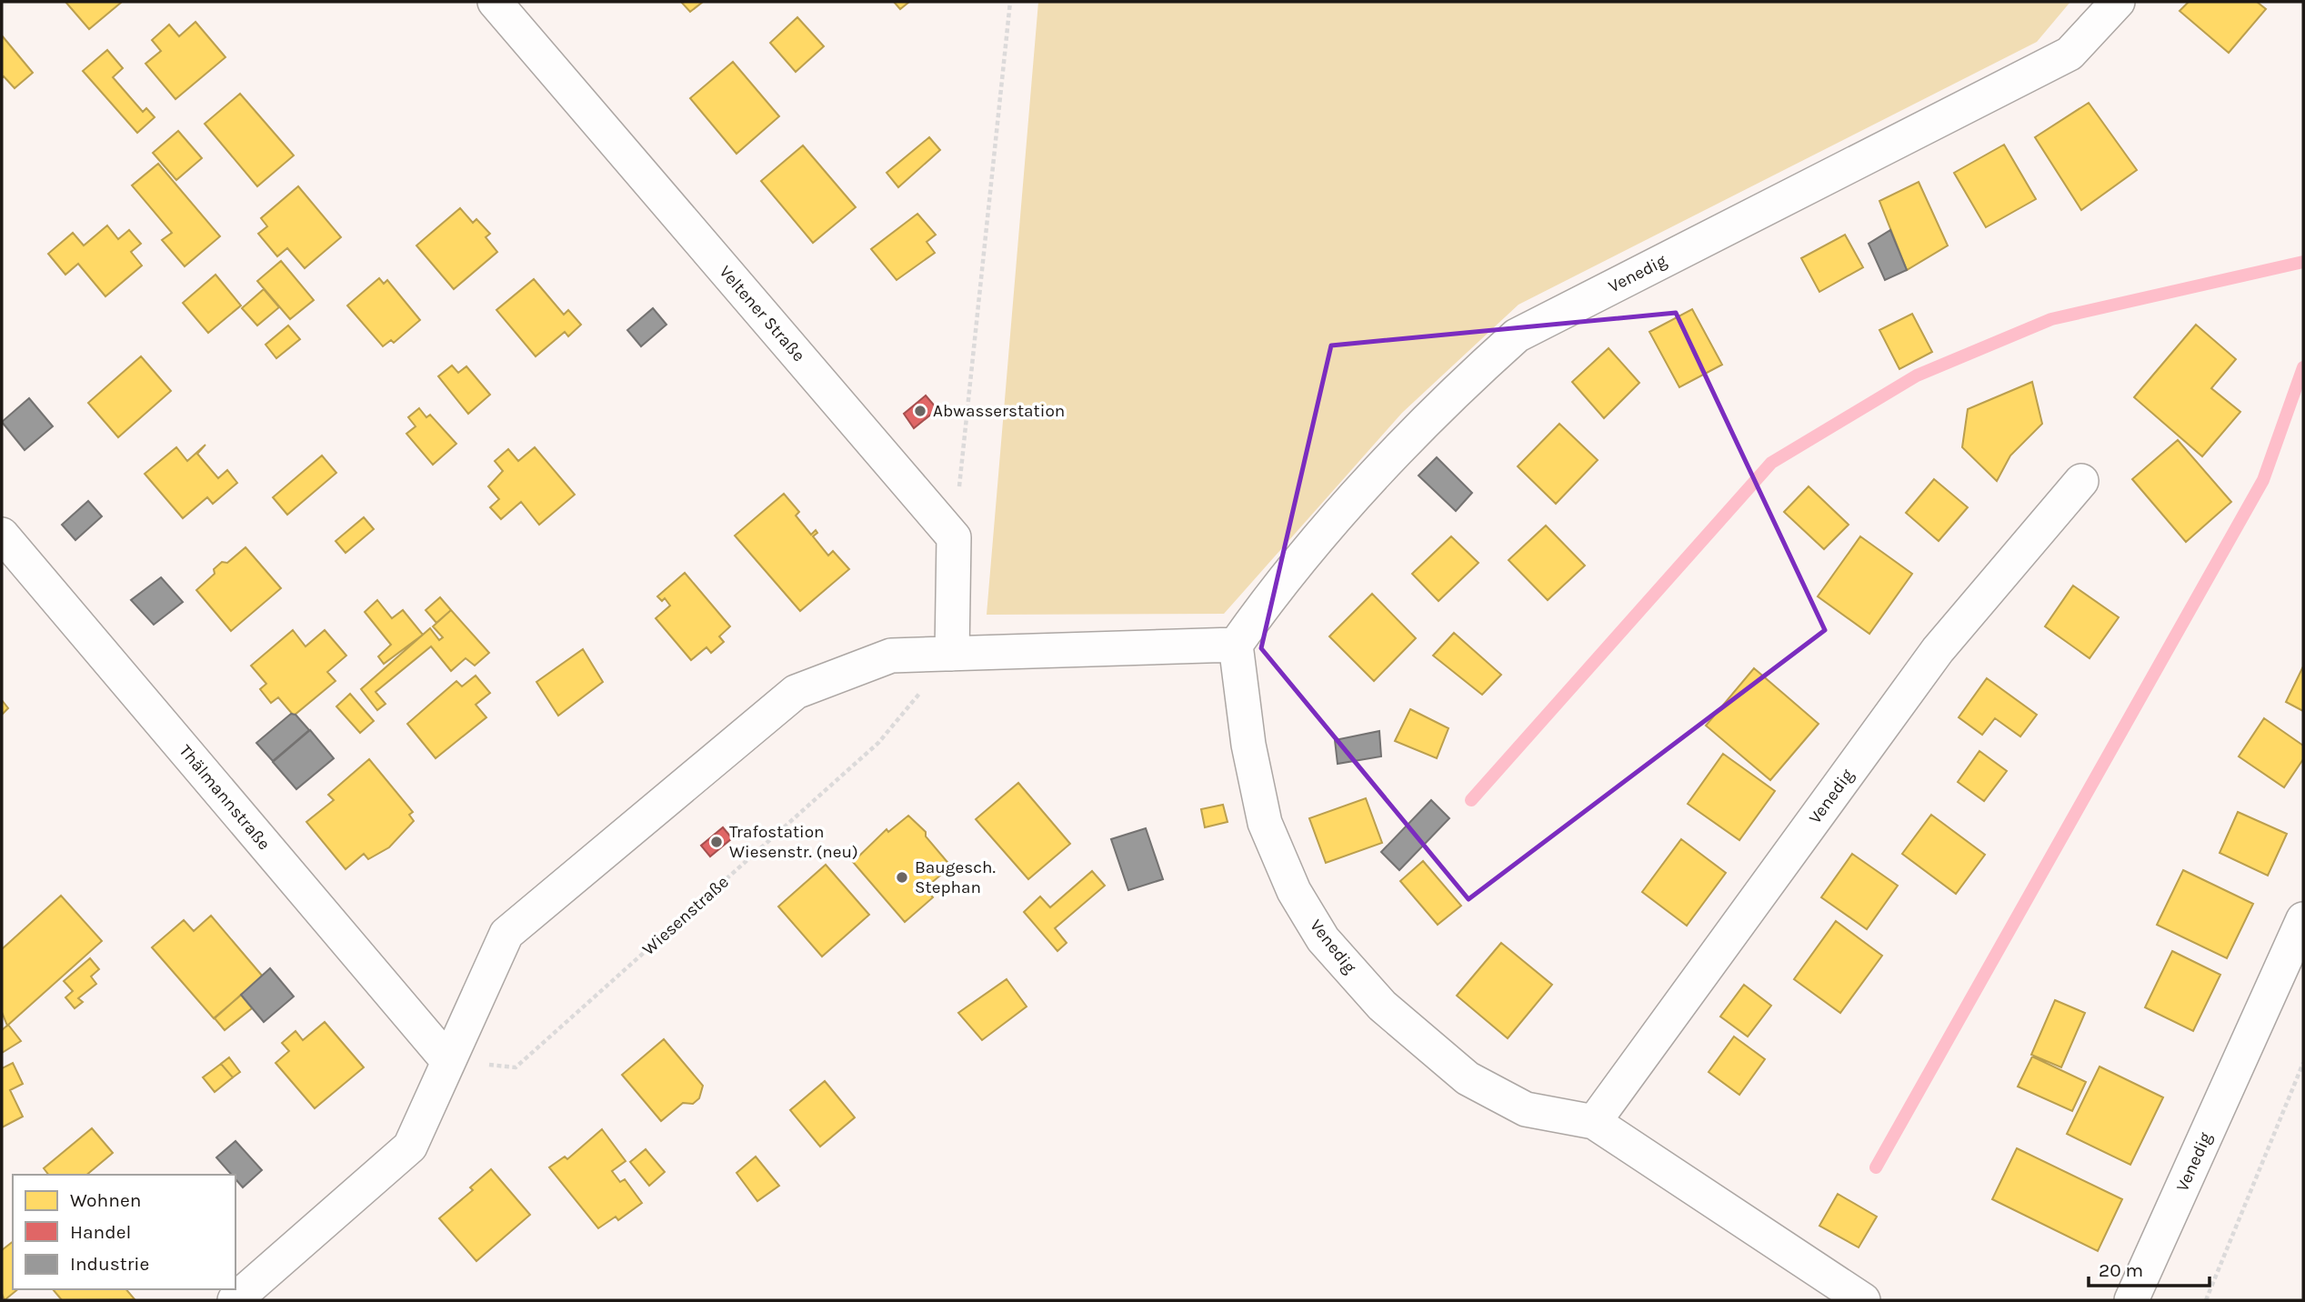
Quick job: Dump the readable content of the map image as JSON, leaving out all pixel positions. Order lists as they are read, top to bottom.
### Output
{
  "streets": {
    "street": ["Venedig", "Veltener Straße", "Thälmannstraße"],
    "path": ["Wiesenstraße"]
  },
  "crossings": [
    ["Thälmannstraße", "Wiesenstraße"]
  ],
  "places": ["Abwasserstation", "Trafostation Wiesenstr. (neu)", "Baugesch. Stephan"],
  "legend": ["Wohnen", "Handel", "Industrie"],
  "scale_bar": "20 m"
}
